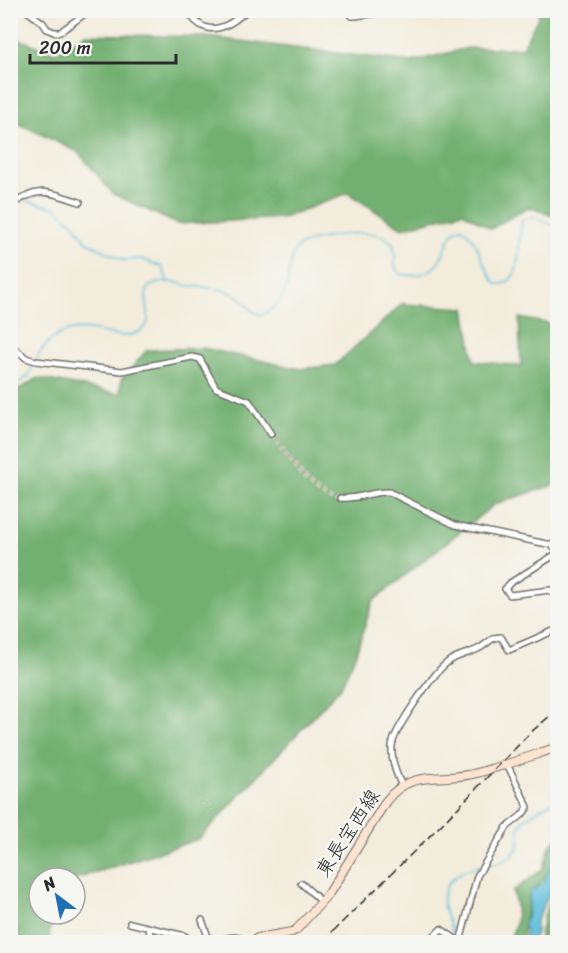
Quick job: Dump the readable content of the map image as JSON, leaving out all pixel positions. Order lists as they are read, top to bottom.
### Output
{
  "streets": {
    "main road": ["東長宝西線"]
  },
  "scale_bar": "200 m",
  "north": "top left"
}
